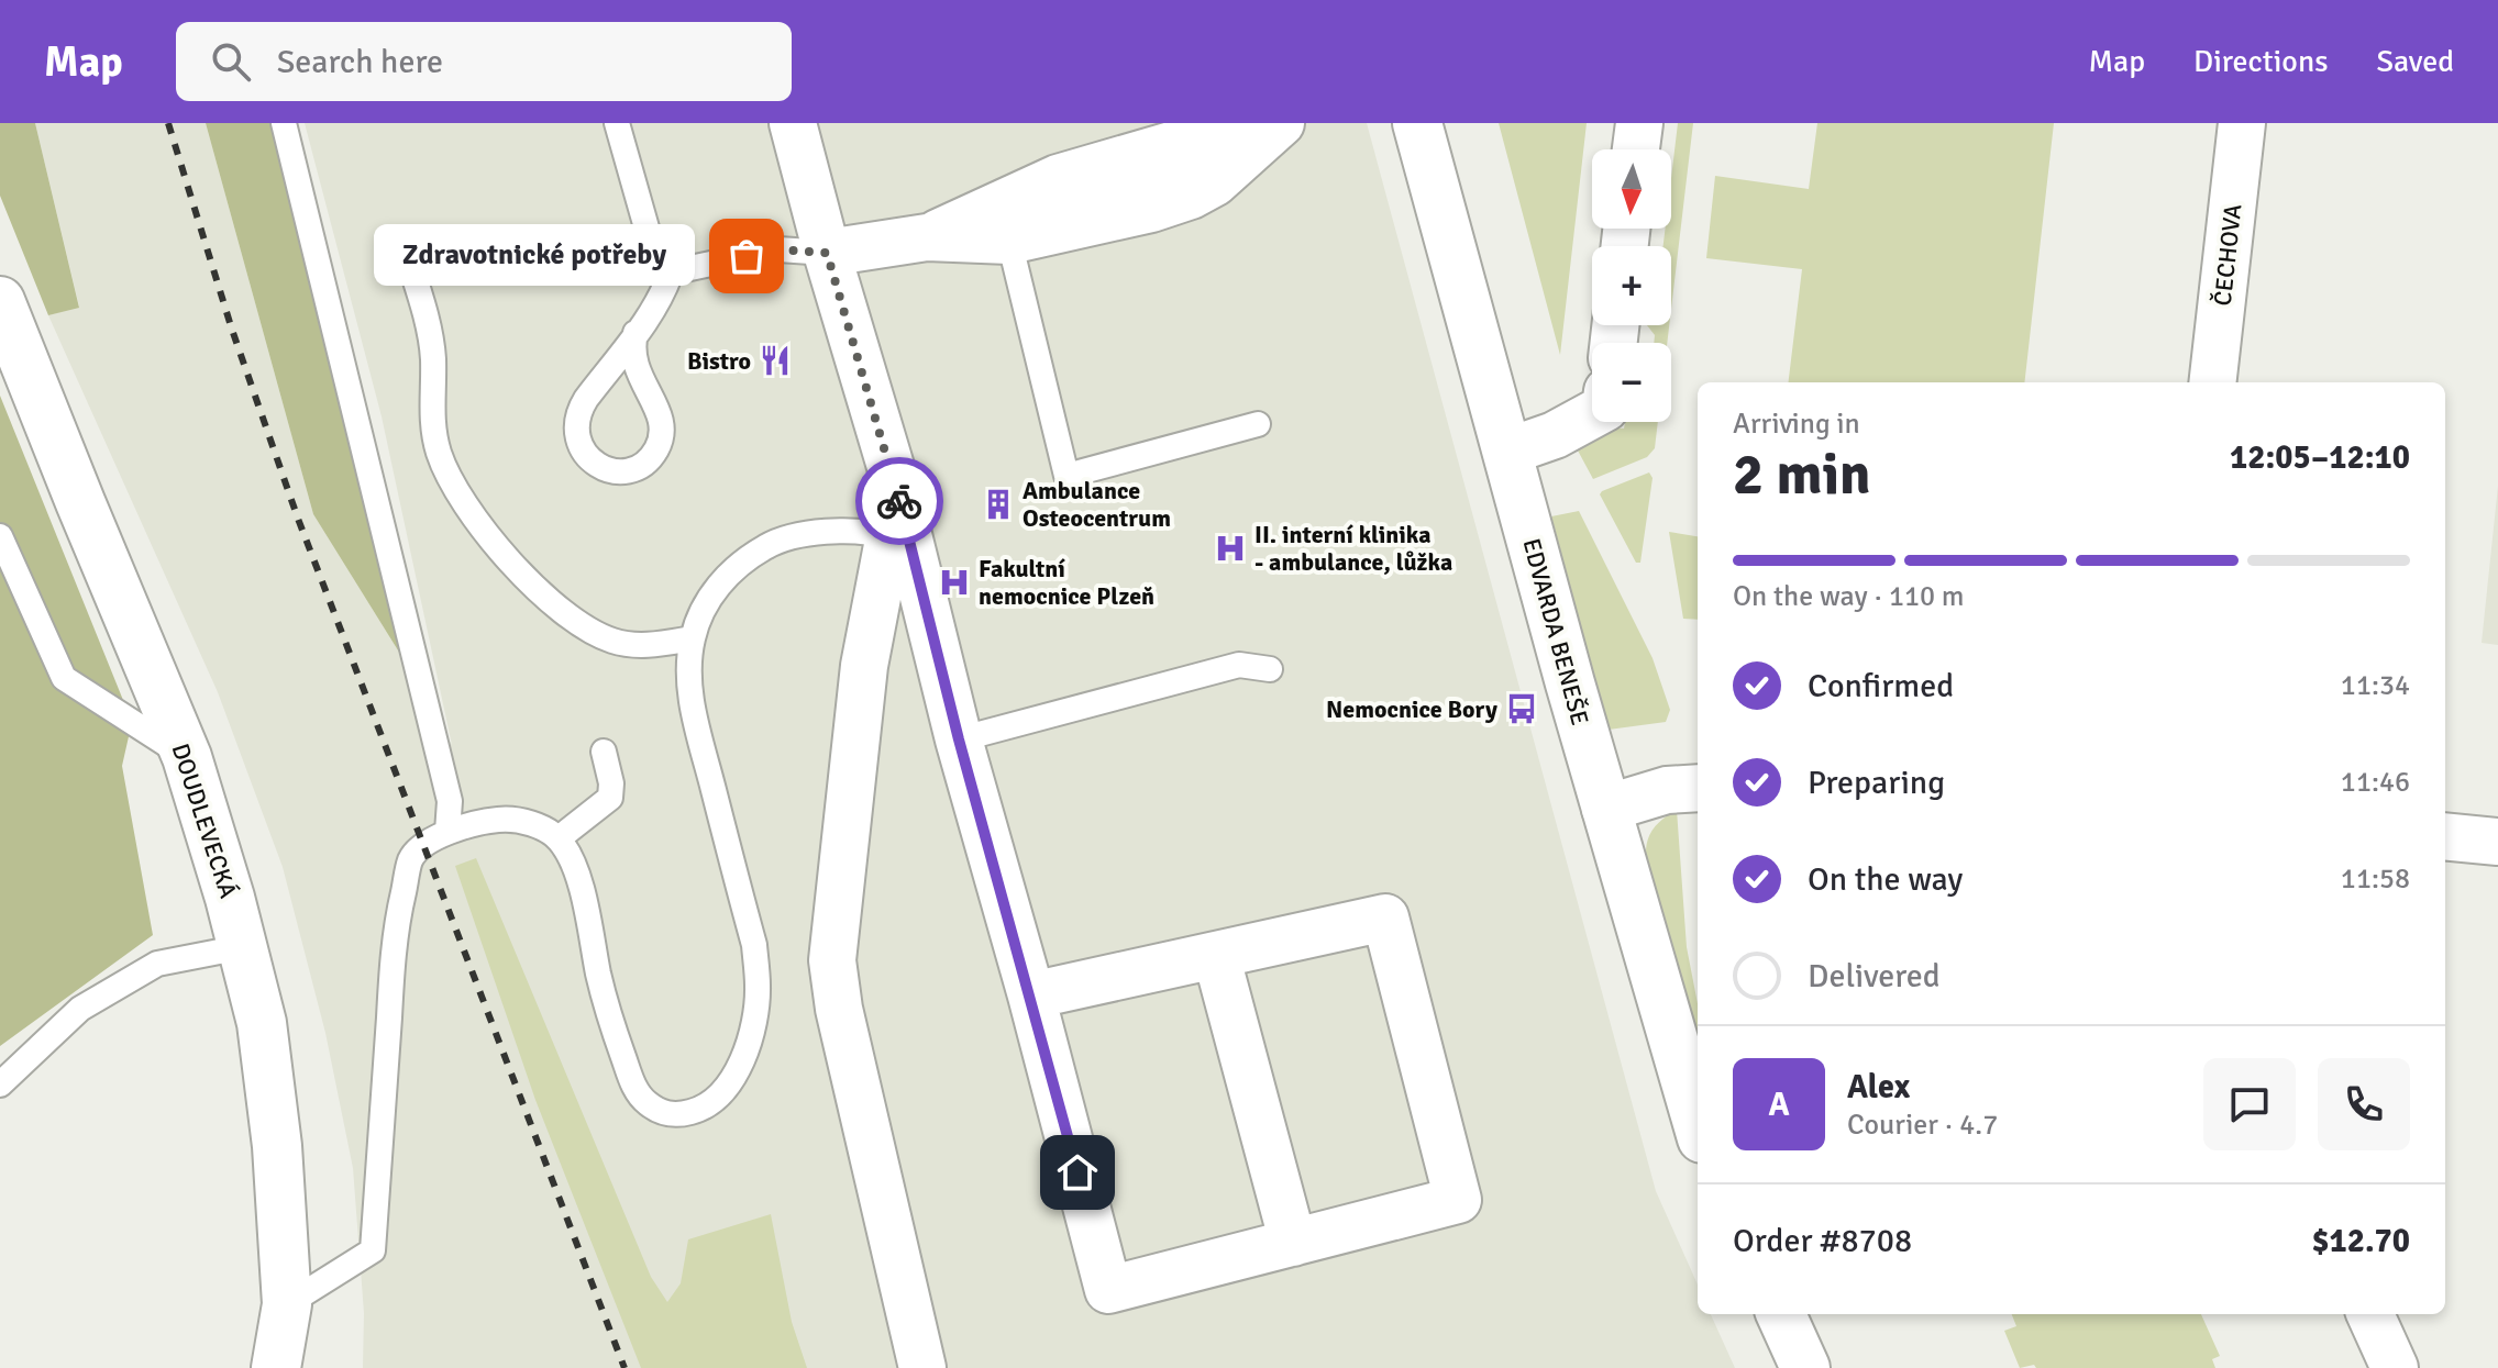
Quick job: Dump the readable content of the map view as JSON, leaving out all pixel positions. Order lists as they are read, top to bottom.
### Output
{
  "streets": {
    "street": ["ČECHOVA", "EDVARDA BENEŠE", "DOUDLEVECKÁ"]
  },
  "places": {
    "other": ["Zdravotnické potřeby"],
    "restaurant": ["Bistro"],
    "building": ["Ambulance Osteocentrum"],
    "hospital": ["II. interní klinika - ambulance, lůžka", "Fakultní nemocnice Plzeň"],
    "bus stop": ["Nemocnice Bory"]
  },
  "north": "bottom",
  "page": {
    "header": "Map",
    "search": "Search here",
    "nav": ["Map", "Directions", "Saved"],
    "map_buttons": ["+", "−"],
    "bubble": "Zdravotnické potřeby",
    "heading": ["2 min", "Arriving in", "12:05–12:10"],
    "panel": [
      "Alex",
      "Courier · 4.7",
      "Order #8708",
      "$12.70"
    ],
    "bar": "On the way · 110 m",
    "list": [
      ["Confirmed", "11:34"],
      ["Preparing", "11:46"],
      ["On the way", "11:58"],
      "Delivered"
    ],
    "round": "A"
  }
}
